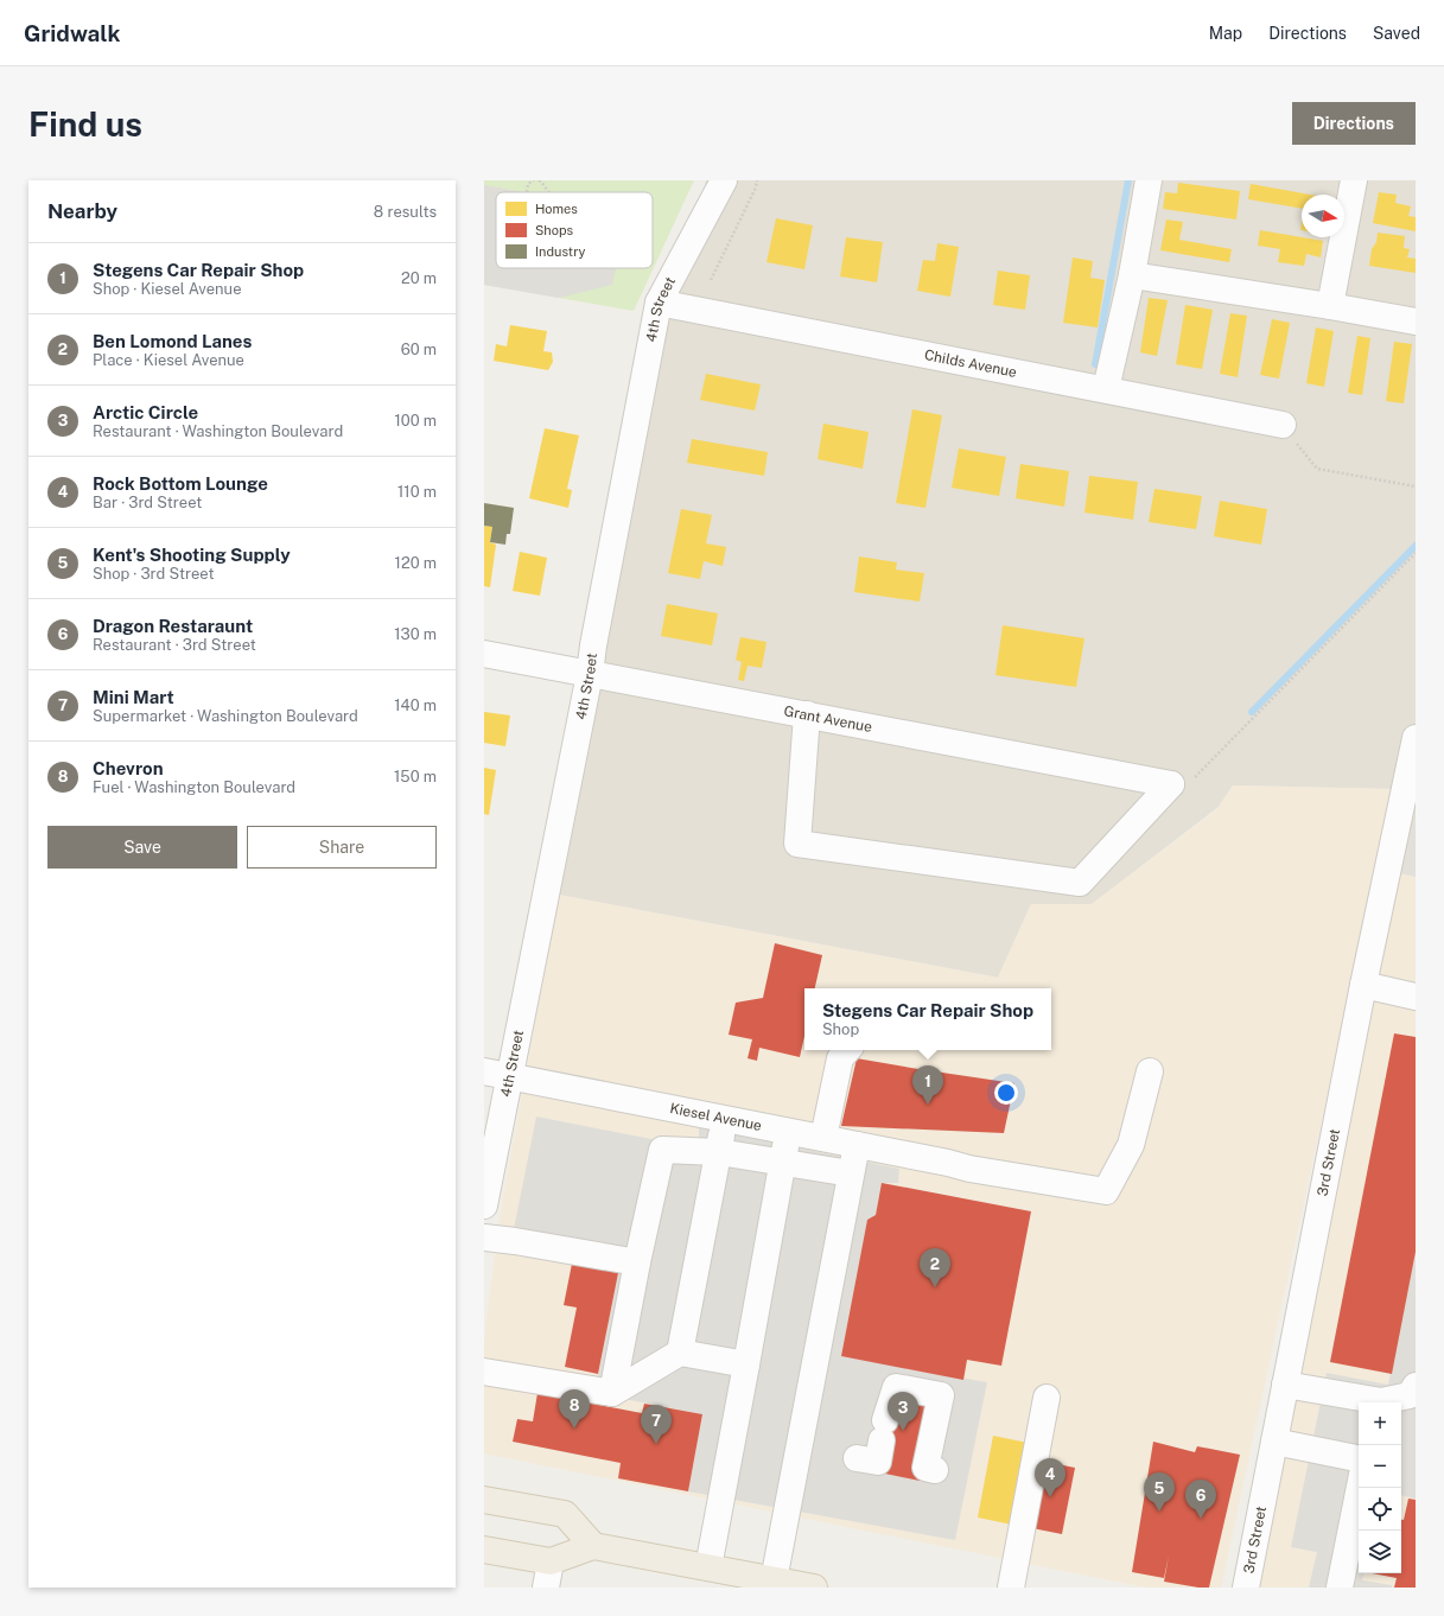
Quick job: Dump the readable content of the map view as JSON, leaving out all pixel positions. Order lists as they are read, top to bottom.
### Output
{
  "streets": {
    "street": [
      "4th Street",
      "Childs Avenue",
      "Grant Avenue",
      "Kiesel Avenue",
      "3rd Street"
    ]
  },
  "crossings": [
    ["4th Street", "Childs Avenue"],
    ["4th Street", "Grant Avenue"],
    ["4th Street", "Kiesel Avenue"]
  ],
  "legend": ["Homes", "Shops", "Industry"],
  "north": "right",
  "page": {
    "header": "Gridwalk",
    "nav": ["Map", "Directions", "Saved"],
    "buttons": [
      "Directions",
      ["Save", "Share"]
    ],
    "title": "Find us",
    "heading": ["Nearby", "8 results"],
    "list": [
      {
        "mark": "1",
        "name": "Stegens Car Repair Shop",
        "note": "Shop · Kiesel Avenue",
        "value": "20 m"
      },
      {
        "mark": "2",
        "name": "Ben Lomond Lanes",
        "note": "Place · Kiesel Avenue",
        "value": "60 m"
      },
      {
        "mark": "3",
        "name": "Arctic Circle",
        "note": "Restaurant · Washington Boulevard",
        "value": "100 m"
      },
      {
        "mark": "4",
        "name": "Rock Bottom Lounge",
        "note": "Bar · 3rd Street",
        "value": "110 m"
      },
      {
        "mark": "5",
        "name": "Kent's Shooting Supply",
        "note": "Shop · 3rd Street",
        "value": "120 m"
      },
      {
        "mark": "6",
        "name": "Dragon Restaraunt",
        "note": "Restaurant · 3rd Street",
        "value": "130 m"
      },
      {
        "mark": "7",
        "name": "Mini Mart",
        "note": "Supermarket · Washington Boulevard",
        "value": "140 m"
      },
      {
        "mark": "8",
        "name": "Chevron",
        "note": "Fuel · Washington Boulevard",
        "value": "150 m"
      }
    ],
    "popup": ["Stegens Car Repair Shop", "Shop"],
    "pins": [
      "1",
      "2",
      "8",
      "3",
      "7",
      "4",
      "5",
      "6"
    ],
    "map_buttons": ["+", "−"]
  }
}
